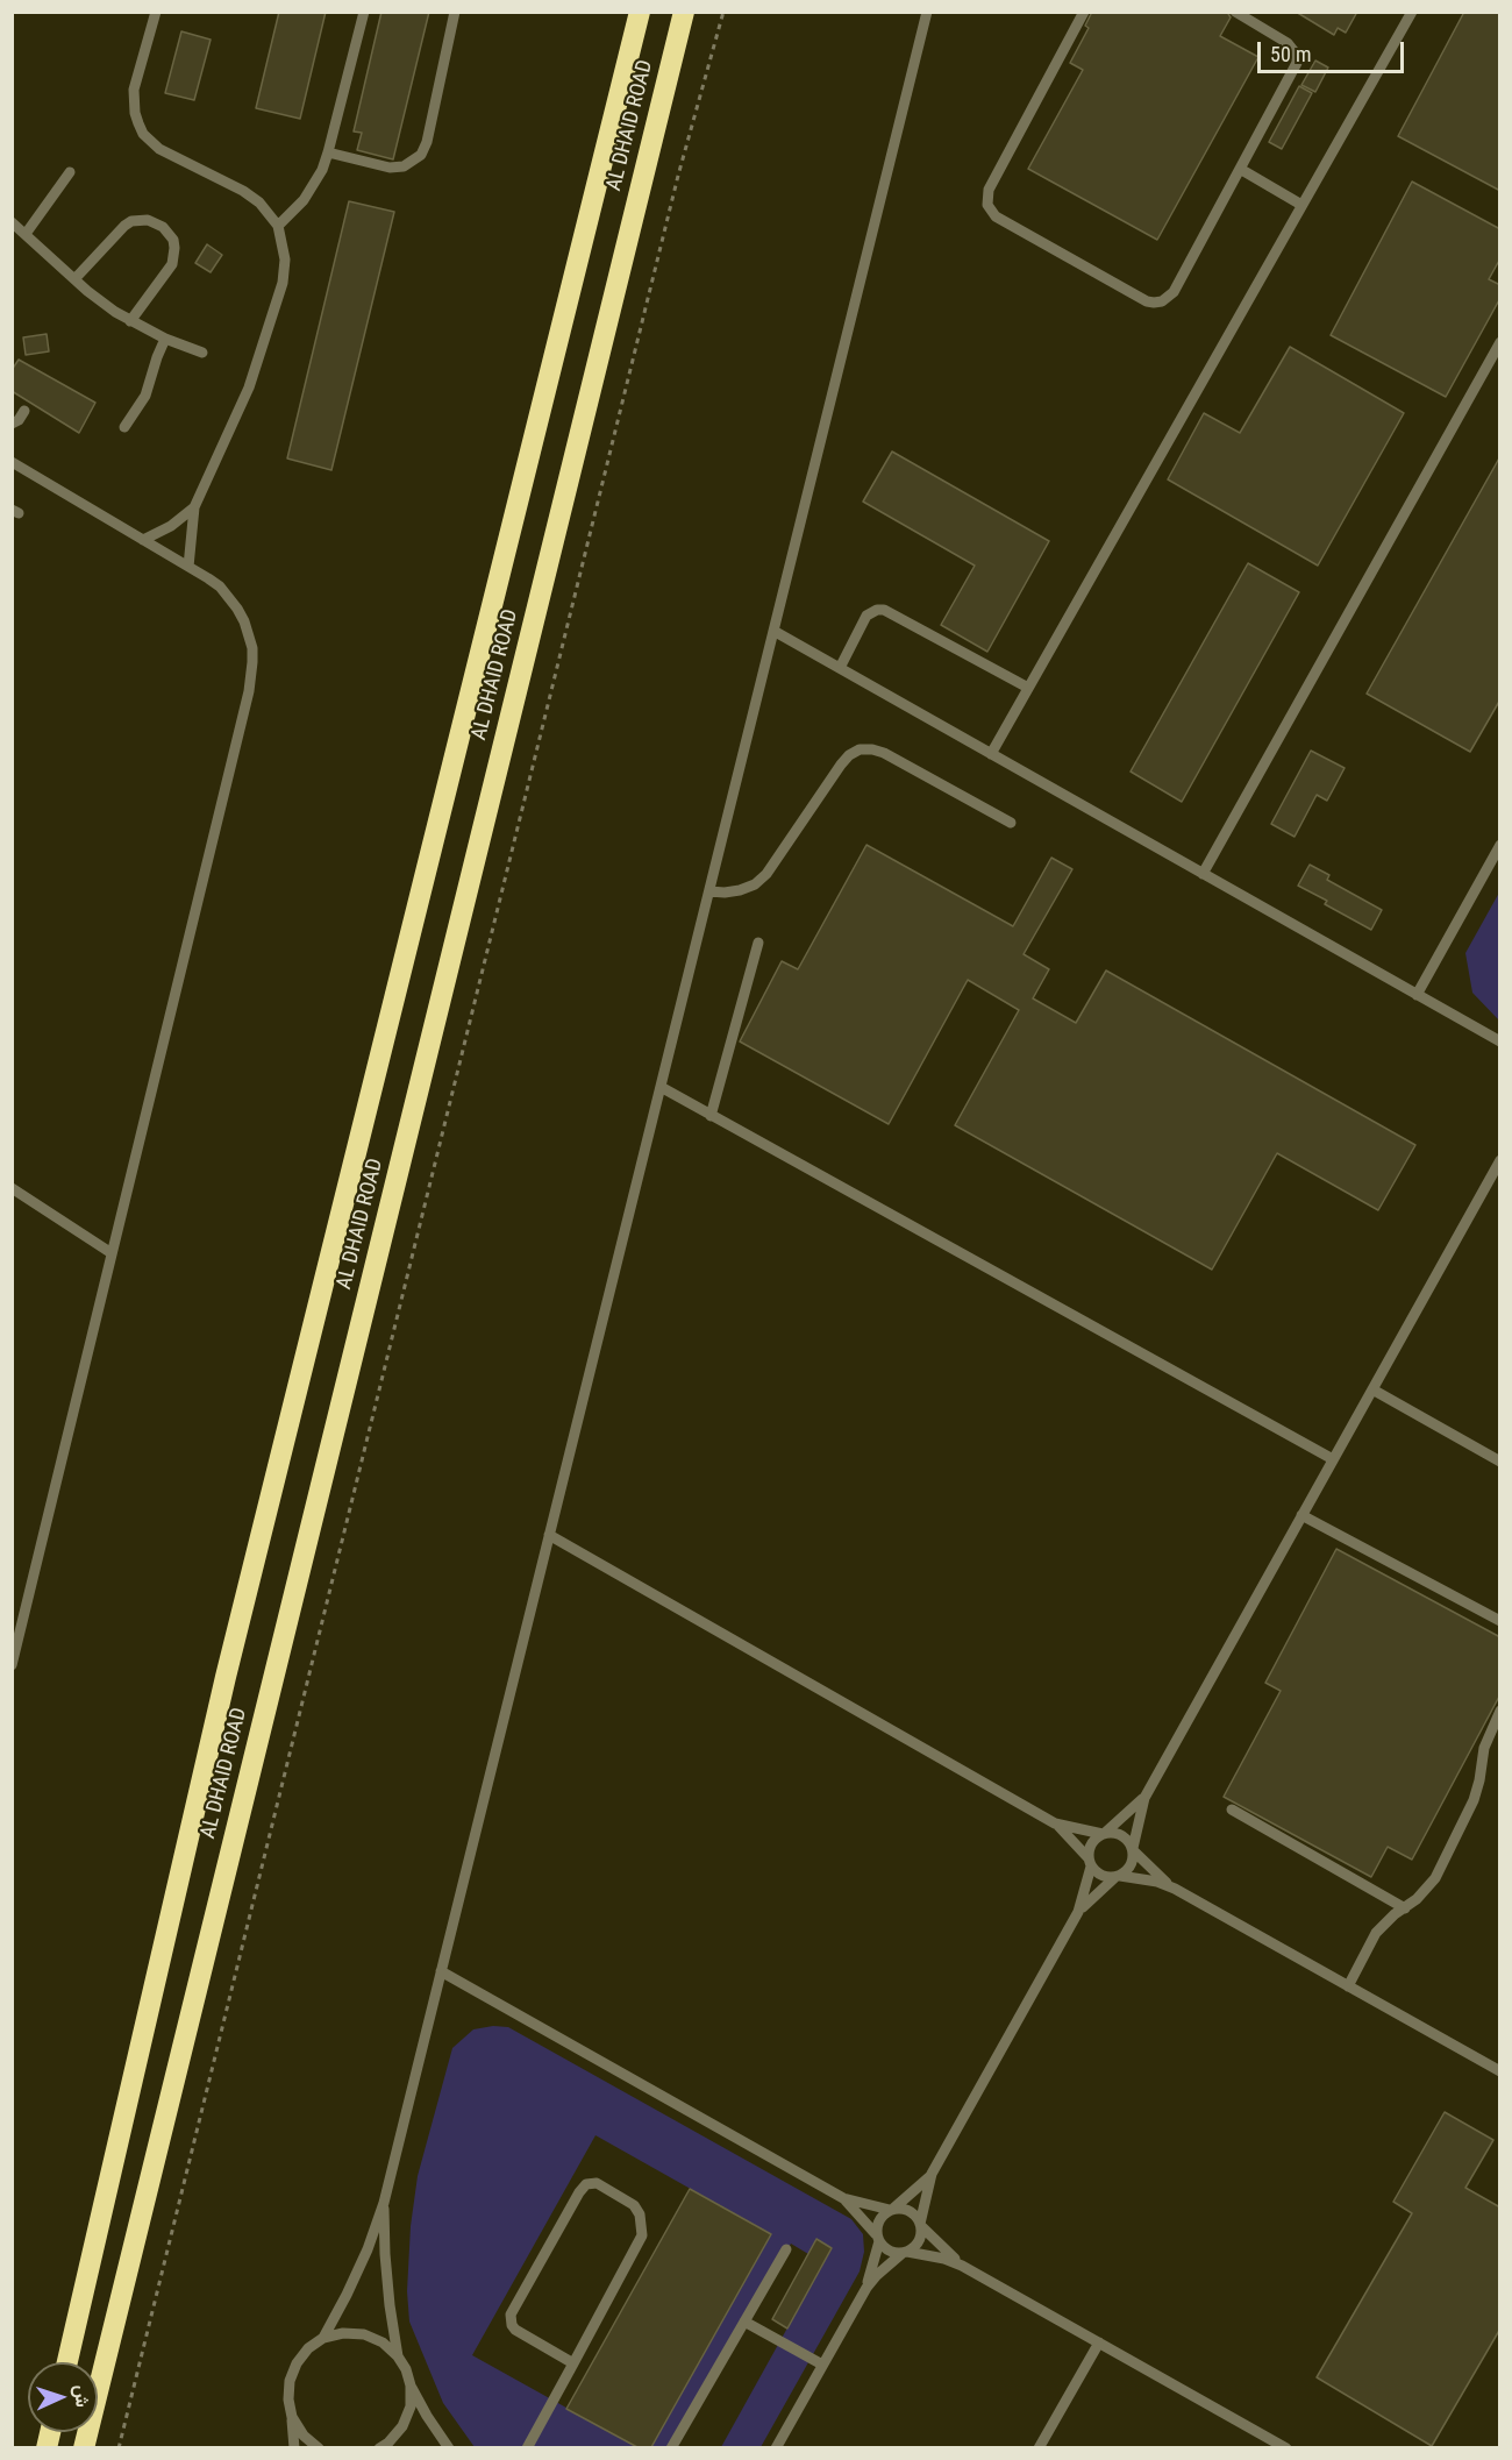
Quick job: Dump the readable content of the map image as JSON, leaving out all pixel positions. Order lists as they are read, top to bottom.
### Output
{
  "streets": {
    "highway": ["AL DHAID ROAD"]
  },
  "scale_bar": "50 m",
  "north": "right"
}
